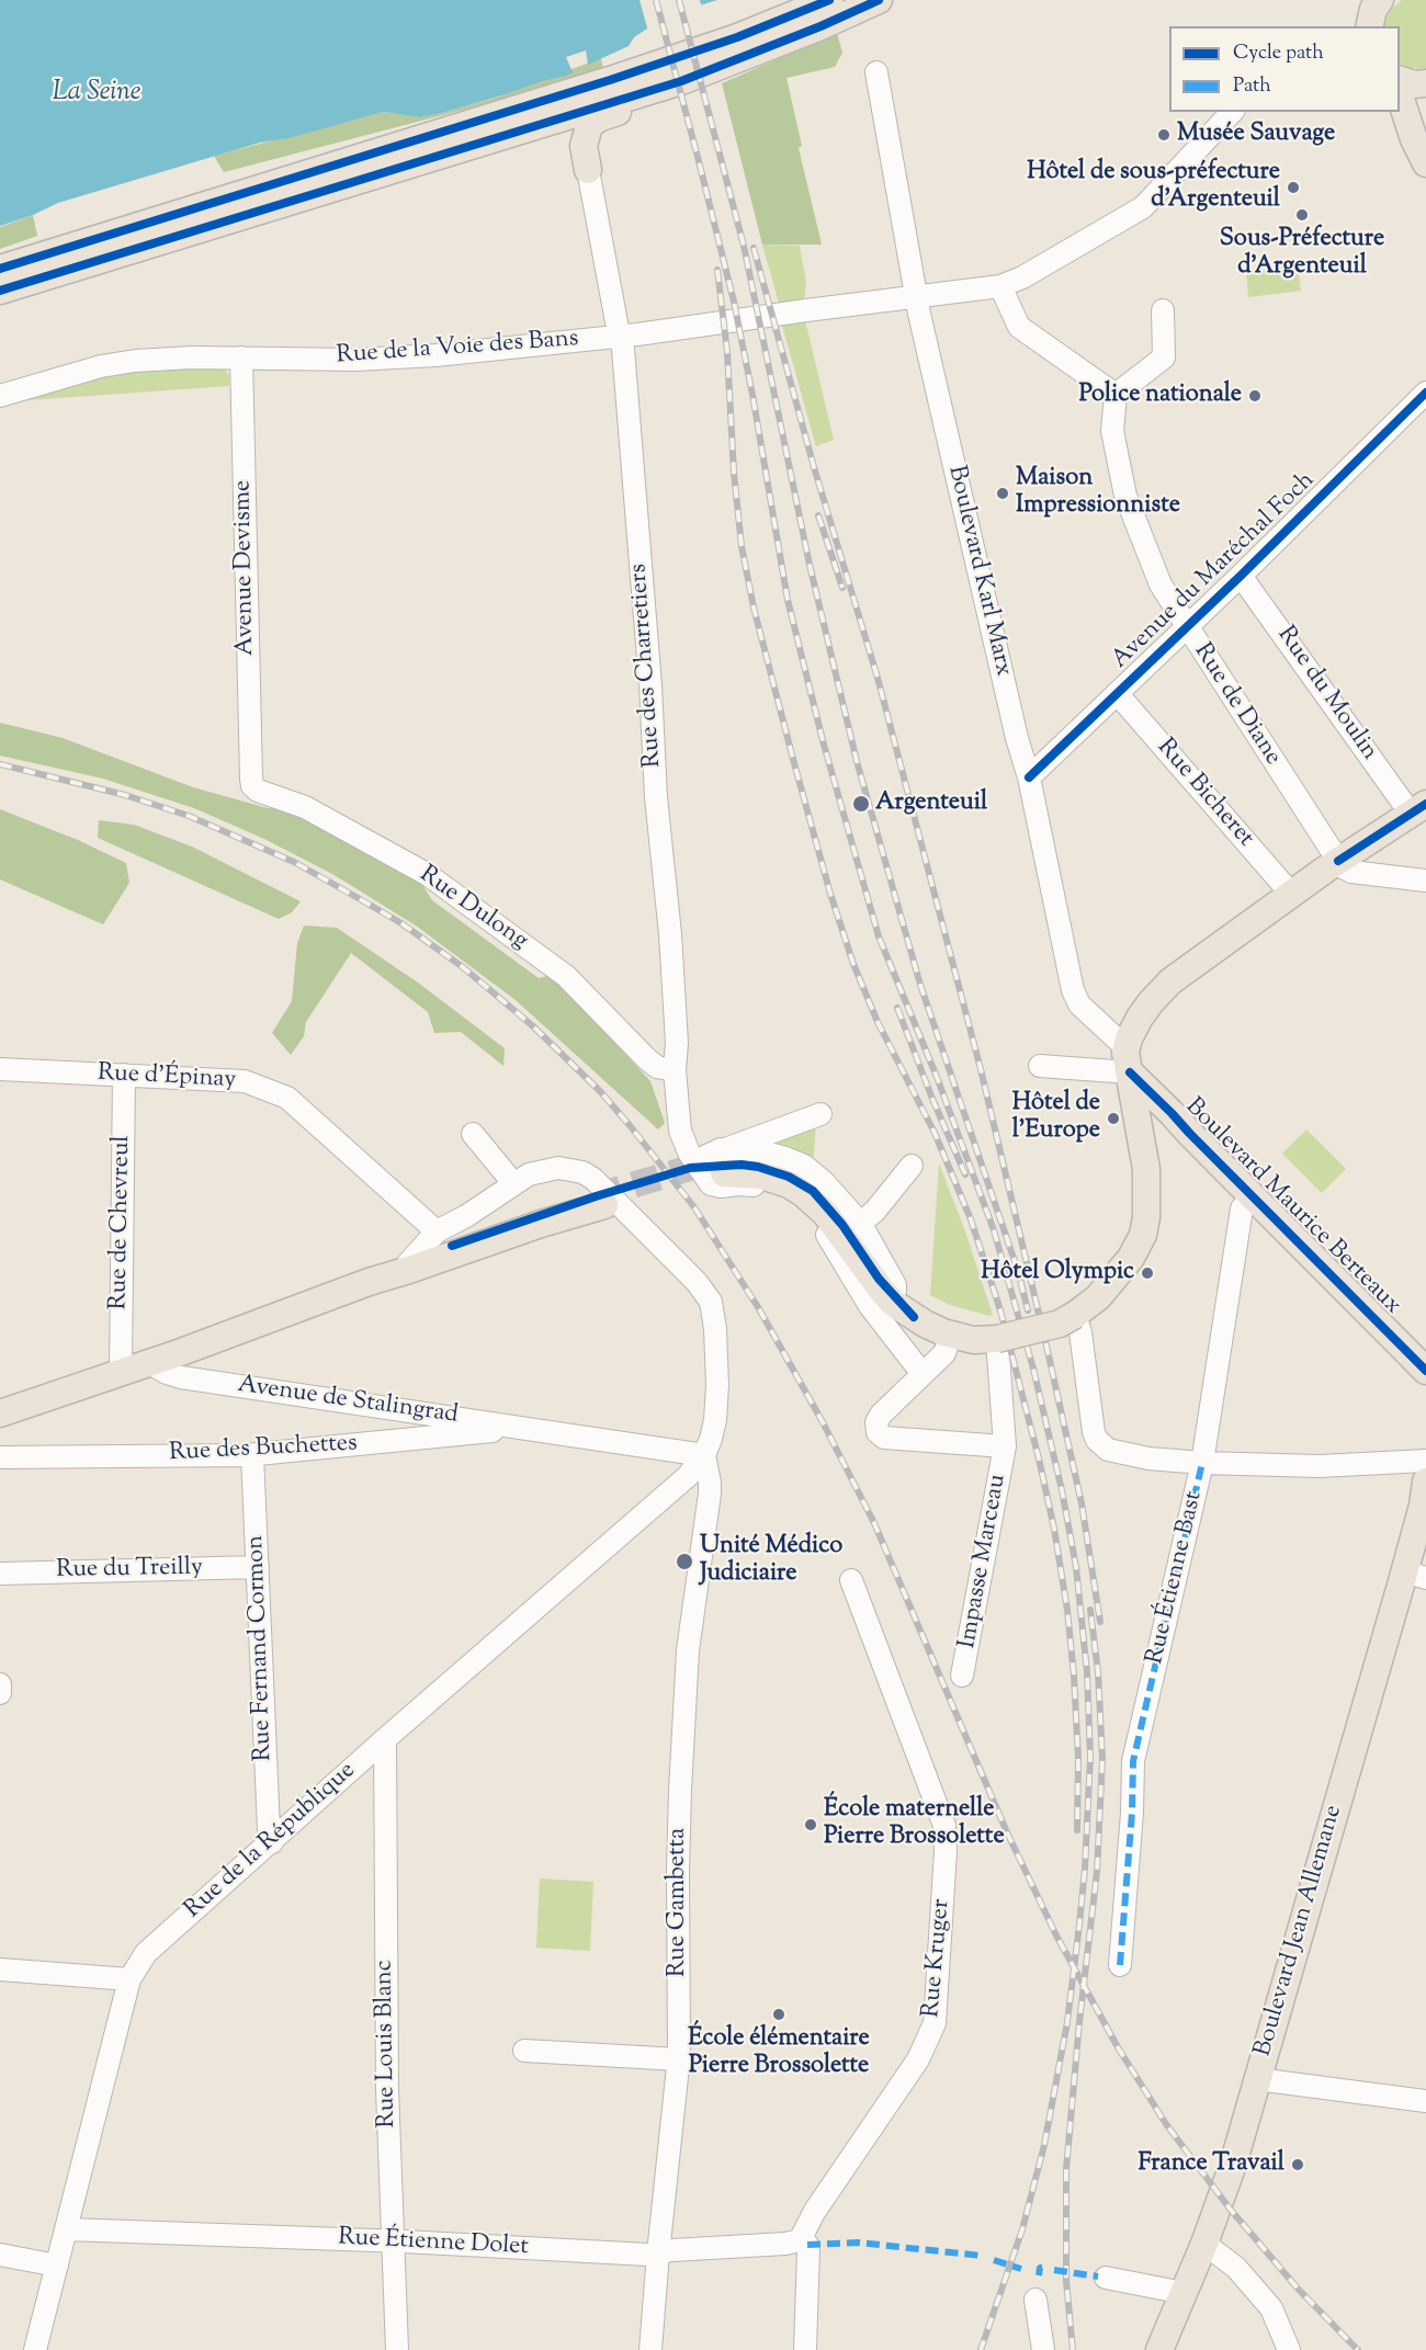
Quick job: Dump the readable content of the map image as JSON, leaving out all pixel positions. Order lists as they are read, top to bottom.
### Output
{
  "streets": {
    "main road": ["Boulevard Maurice Berteaux", "Boulevard Jean Allemane"],
    "street": [
      "Rue de la Voie des Bans",
      "Avenue Devisme",
      "Boulevard Karl Marx",
      "Avenue du Maréchal Foch",
      "Rue des Charretiers",
      "Rue du Moulin",
      "Rue de Diane",
      "Rue Bicheret",
      "Rue Dulong",
      "Rue d'Épinay",
      "Rue de Chevreul",
      "Avenue de Stalingrad",
      "Rue des Buchettes",
      "Impasse Marceau",
      "Rue du Treilly",
      "Rue Étienne Bast",
      "Rue Fernand Cormon",
      "Rue de la République",
      "Rue Gambetta",
      "Rue Kruger",
      "Rue Louis Blanc",
      "Rue Étienne Dolet"
    ]
  },
  "crossings": [
    ["Rue de la Voie des Bans", "Avenue Devisme"],
    ["Rue de la Voie des Bans", "Boulevard Karl Marx"],
    ["Rue de la Voie des Bans", "Rue des Charretiers"],
    ["Avenue Devisme", "Rue Dulong"],
    ["Boulevard Karl Marx", "Avenue du Maréchal Foch"],
    ["Boulevard Karl Marx", "Boulevard Maurice Berteaux"],
    ["Avenue du Maréchal Foch", "Rue du Moulin"],
    ["Avenue du Maréchal Foch", "Rue de Diane"],
    ["Avenue du Maréchal Foch", "Rue Bicheret"],
    ["Rue des Charretiers", "Rue Dulong"],
    ["Rue d'Épinay", "Rue de Chevreul"],
    ["Boulevard Maurice Berteaux", "Rue Étienne Bast"],
    ["Avenue de Stalingrad", "Rue des Buchettes"],
    ["Avenue de Stalingrad", "Rue de la République"],
    ["Avenue de Stalingrad", "Rue Gambetta"],
    ["Rue des Buchettes", "Rue Fernand Cormon"],
    ["Rue du Treilly", "Rue Fernand Cormon"],
    ["Rue Fernand Cormon", "Rue de la République"],
    ["Rue de la République", "Rue Gambetta"],
    ["Rue de la République", "Rue Louis Blanc"],
    ["Rue de la République", "Rue Étienne Dolet"],
    ["Rue Gambetta", "Rue Étienne Dolet"],
    ["Rue Kruger", "Rue Étienne Dolet"],
    ["Rue Louis Blanc", "Rue Étienne Dolet"]
  ],
  "water": ["La Seine"],
  "places": [
    "Musée Sauvage",
    "Hôtel de sous-préfecture d'Argenteuil",
    "Sous-Préfecture d'Argenteuil",
    "Police nationale",
    "Maison Impressionniste",
    "Argenteuil",
    "Hôtel de l'Europe",
    "Hôtel Olympic",
    "Unité Médico Judiciaire",
    "École maternelle Pierre Brossolette",
    "École élémentaire Pierre Brossolette",
    "France Travail"
  ],
  "legend": ["Cycle path", "Path"]
}
